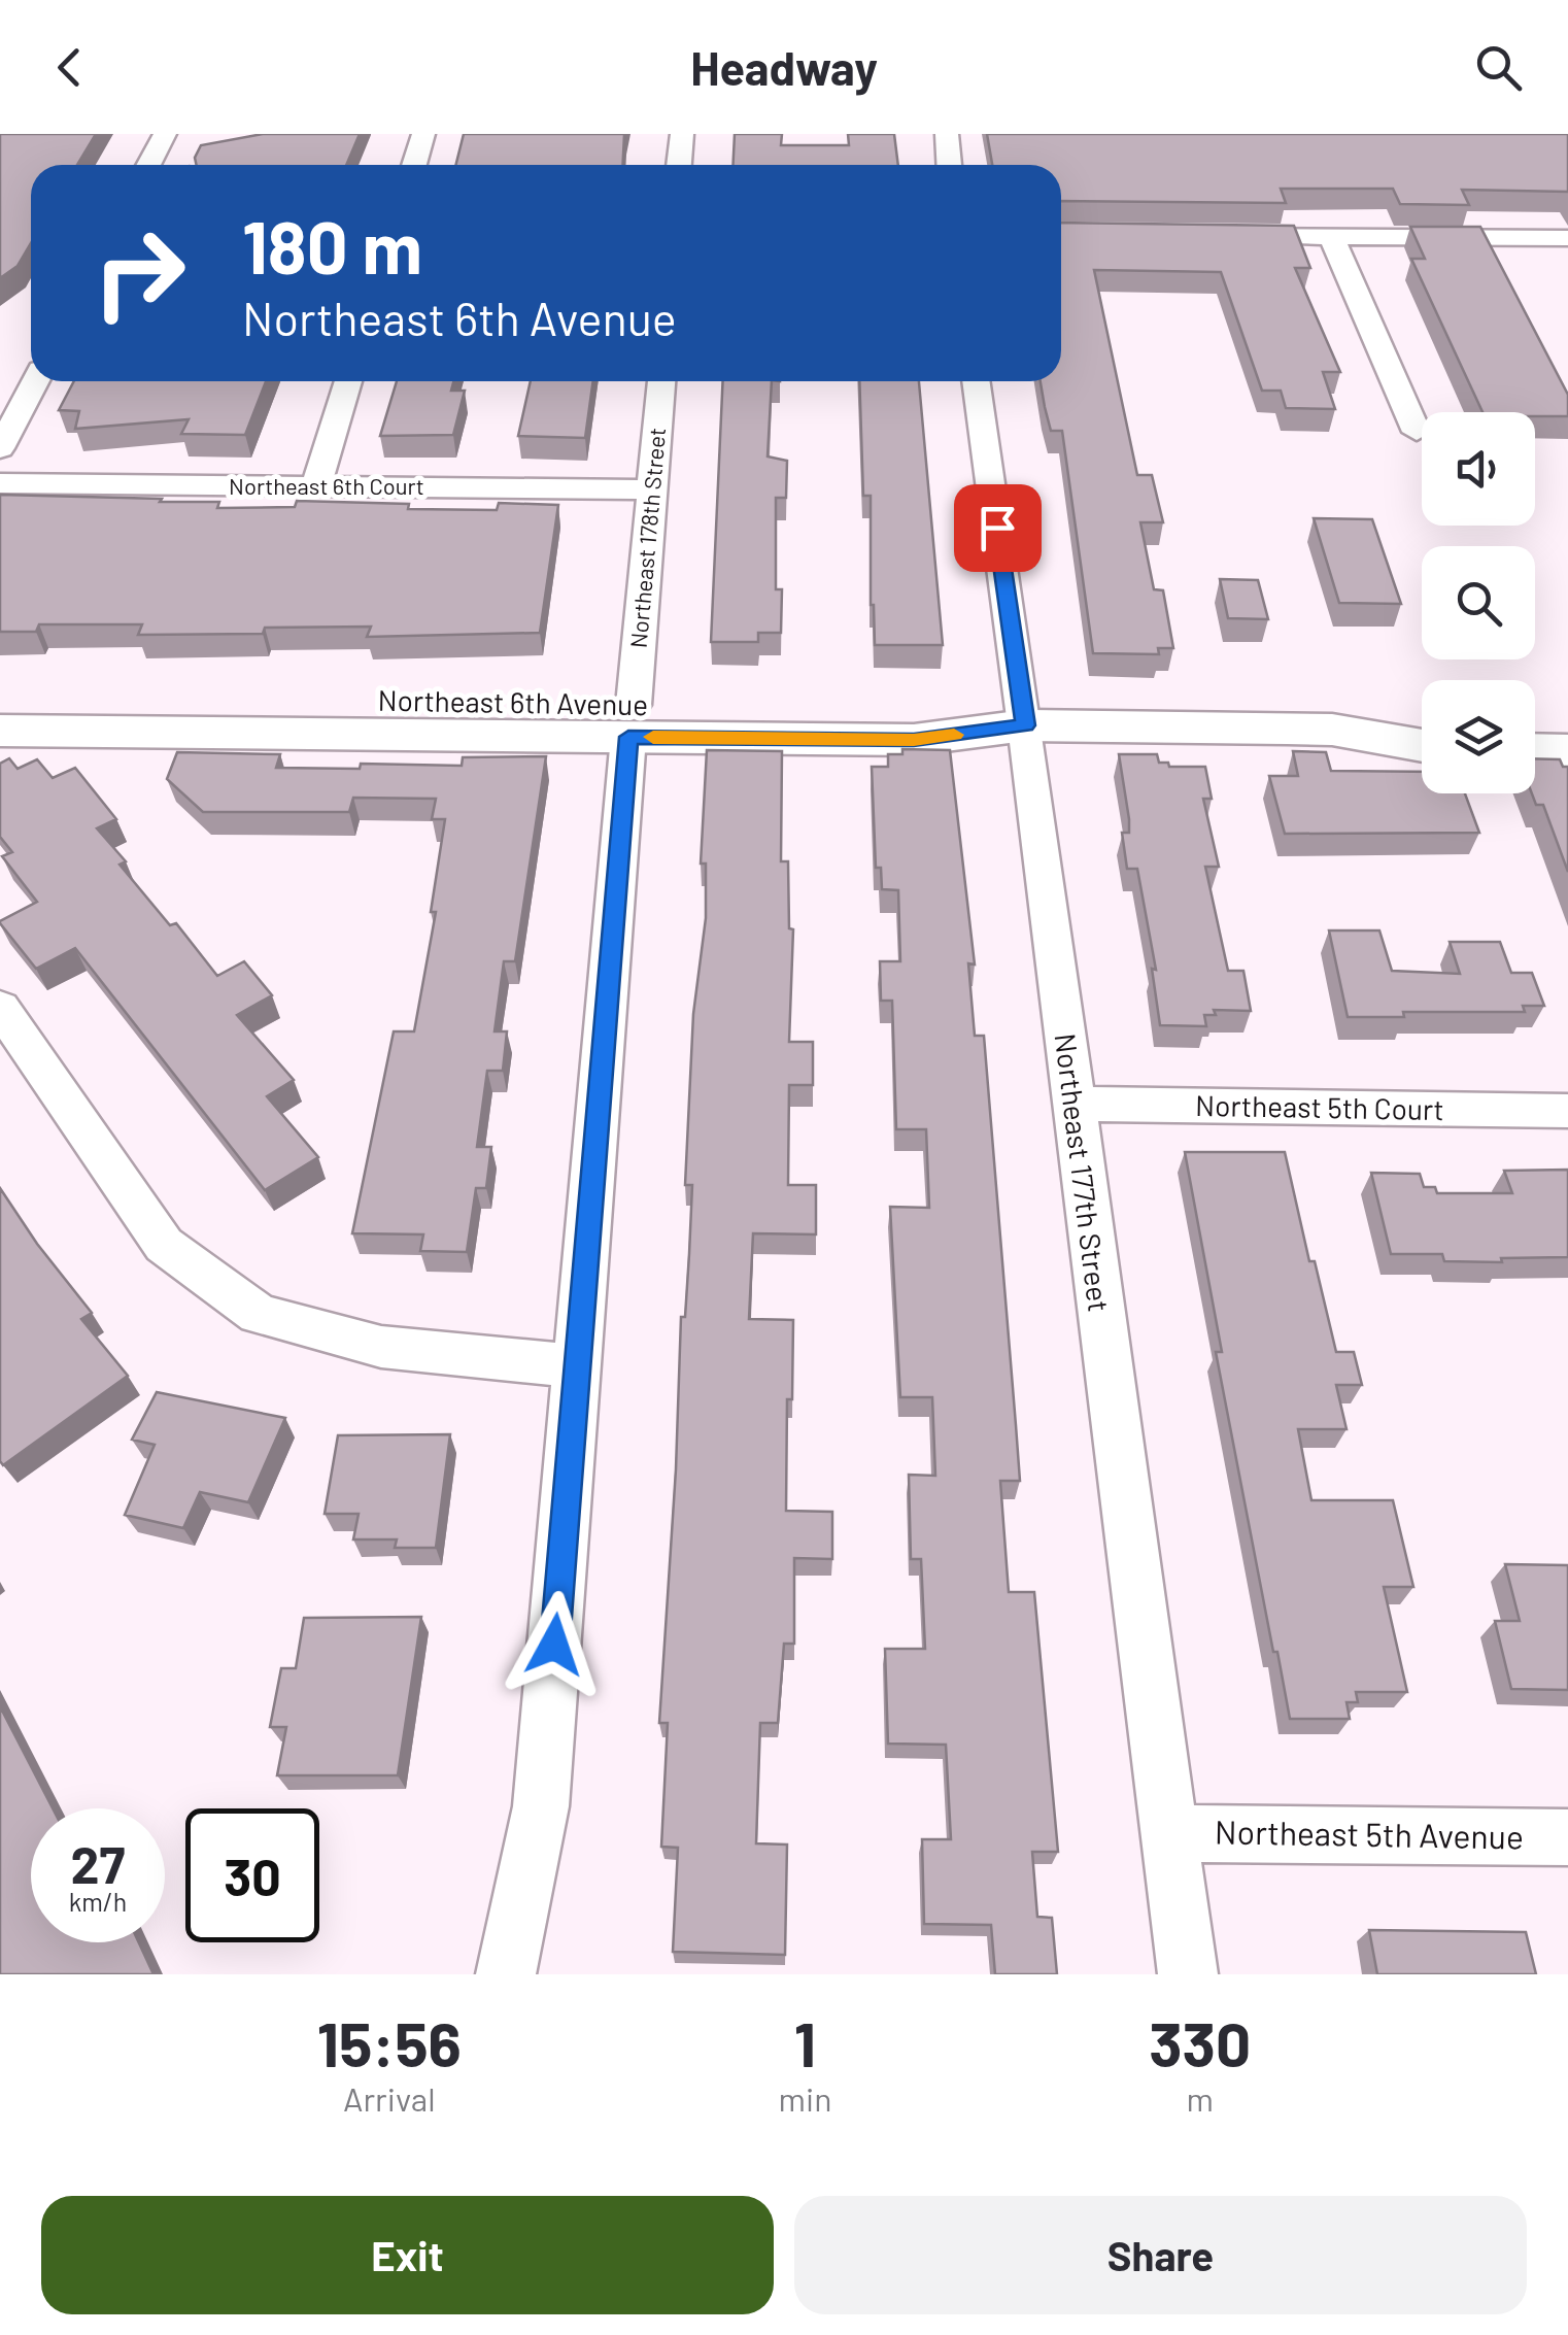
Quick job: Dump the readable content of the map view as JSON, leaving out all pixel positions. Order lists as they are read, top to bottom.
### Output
{
  "streets": {
    "main road": ["Northeast 6th Avenue"],
    "street": [
      "Northeast 6th Court",
      "Northeast 178th Street",
      "Northeast 5th Court",
      "Northeast 177th Street",
      "Northeast 5th Avenue"
    ]
  },
  "crossings": [
    ["Northeast 6th Court", "Northeast 178th Street"],
    ["Northeast 178th Street", "Northeast 6th Avenue"],
    ["Northeast 6th Avenue", "Northeast 177th Street"],
    ["Northeast 5th Court", "Northeast 177th Street"],
    ["Northeast 177th Street", "Northeast 5th Avenue"]
  ],
  "page": {
    "header": "Headway",
    "turn": ["180 m", "Northeast 6th Avenue"],
    "speed": "27 km/h",
    "limit": "30",
    "eta": [
      "15:56",
      "Arrival",
      "1",
      "min",
      "330",
      "m"
    ],
    "buttons": ["Exit", "Share"]
  }
}
